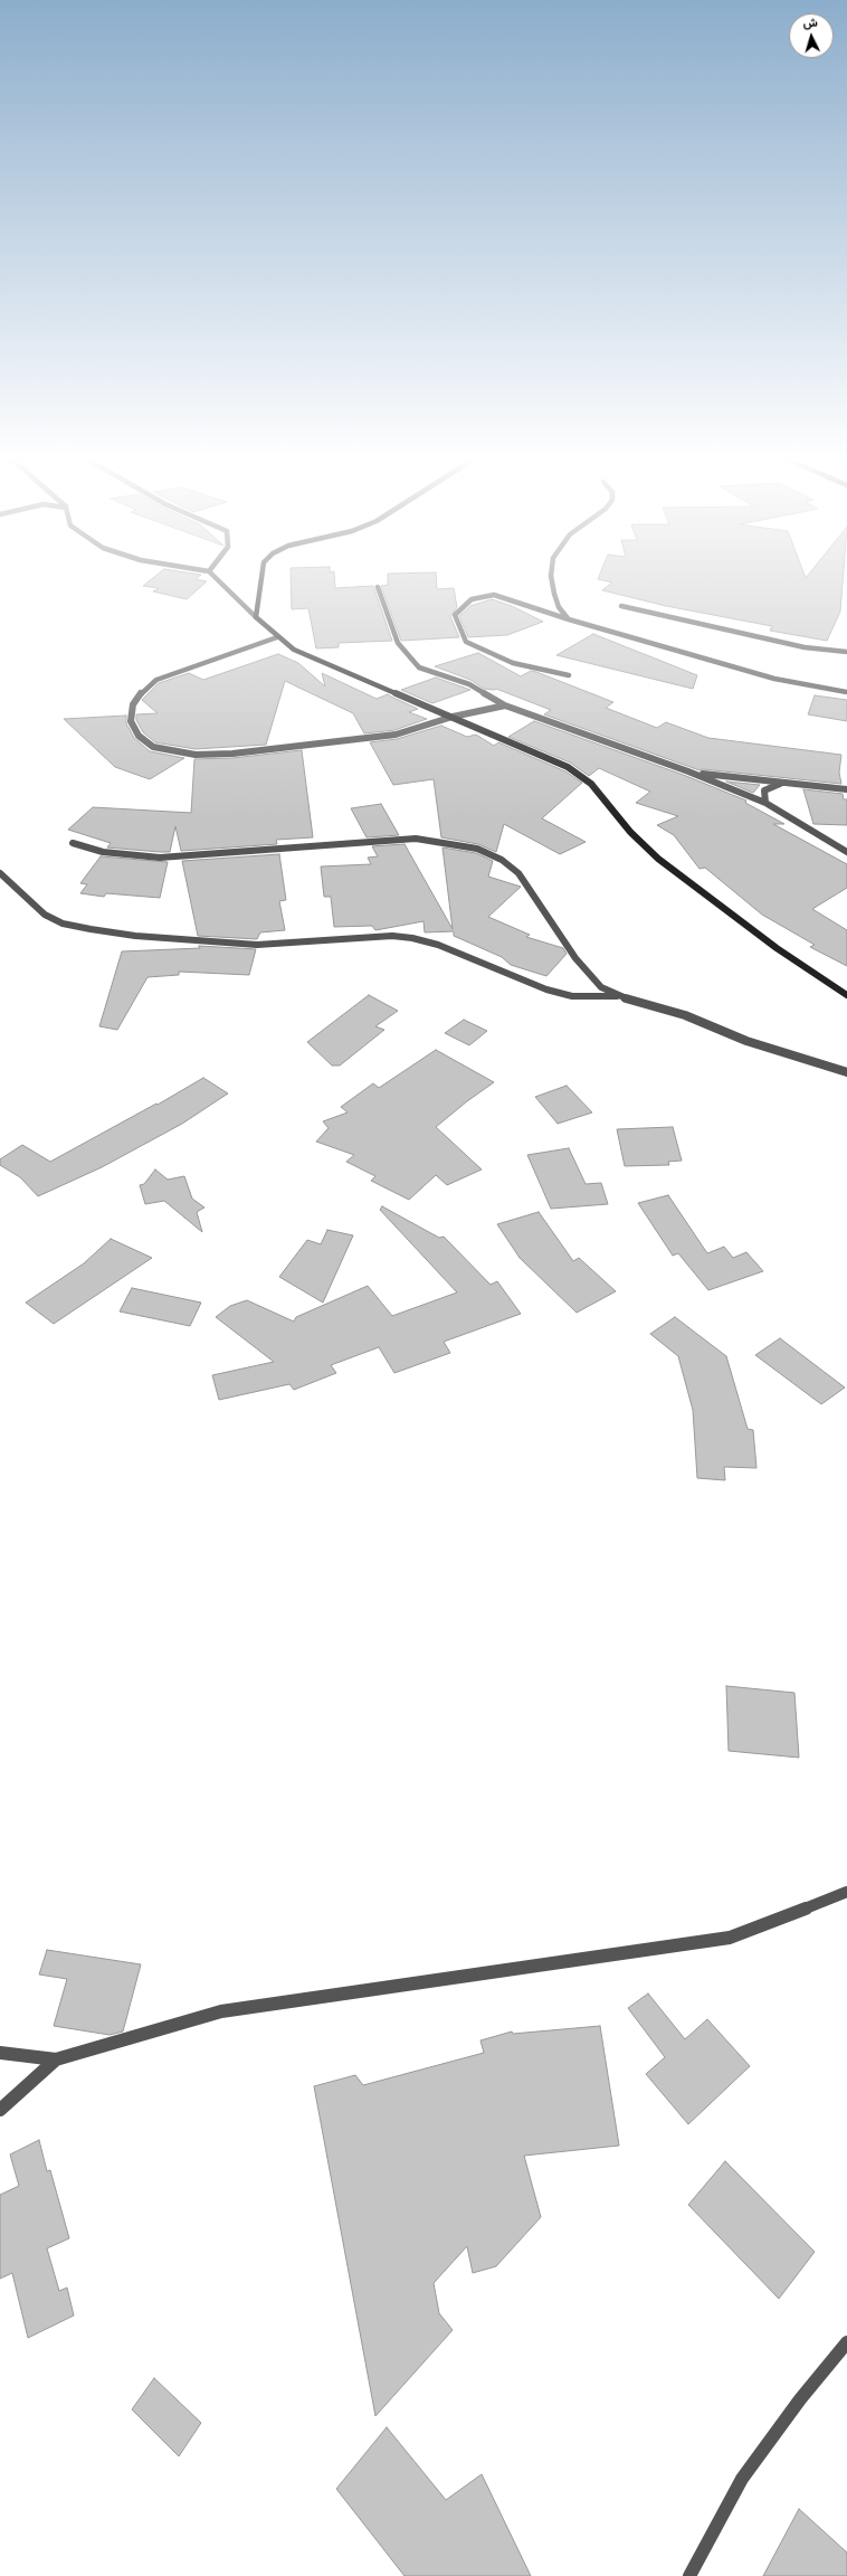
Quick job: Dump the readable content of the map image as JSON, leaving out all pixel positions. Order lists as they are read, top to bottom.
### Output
{
  "north": "top"
}
